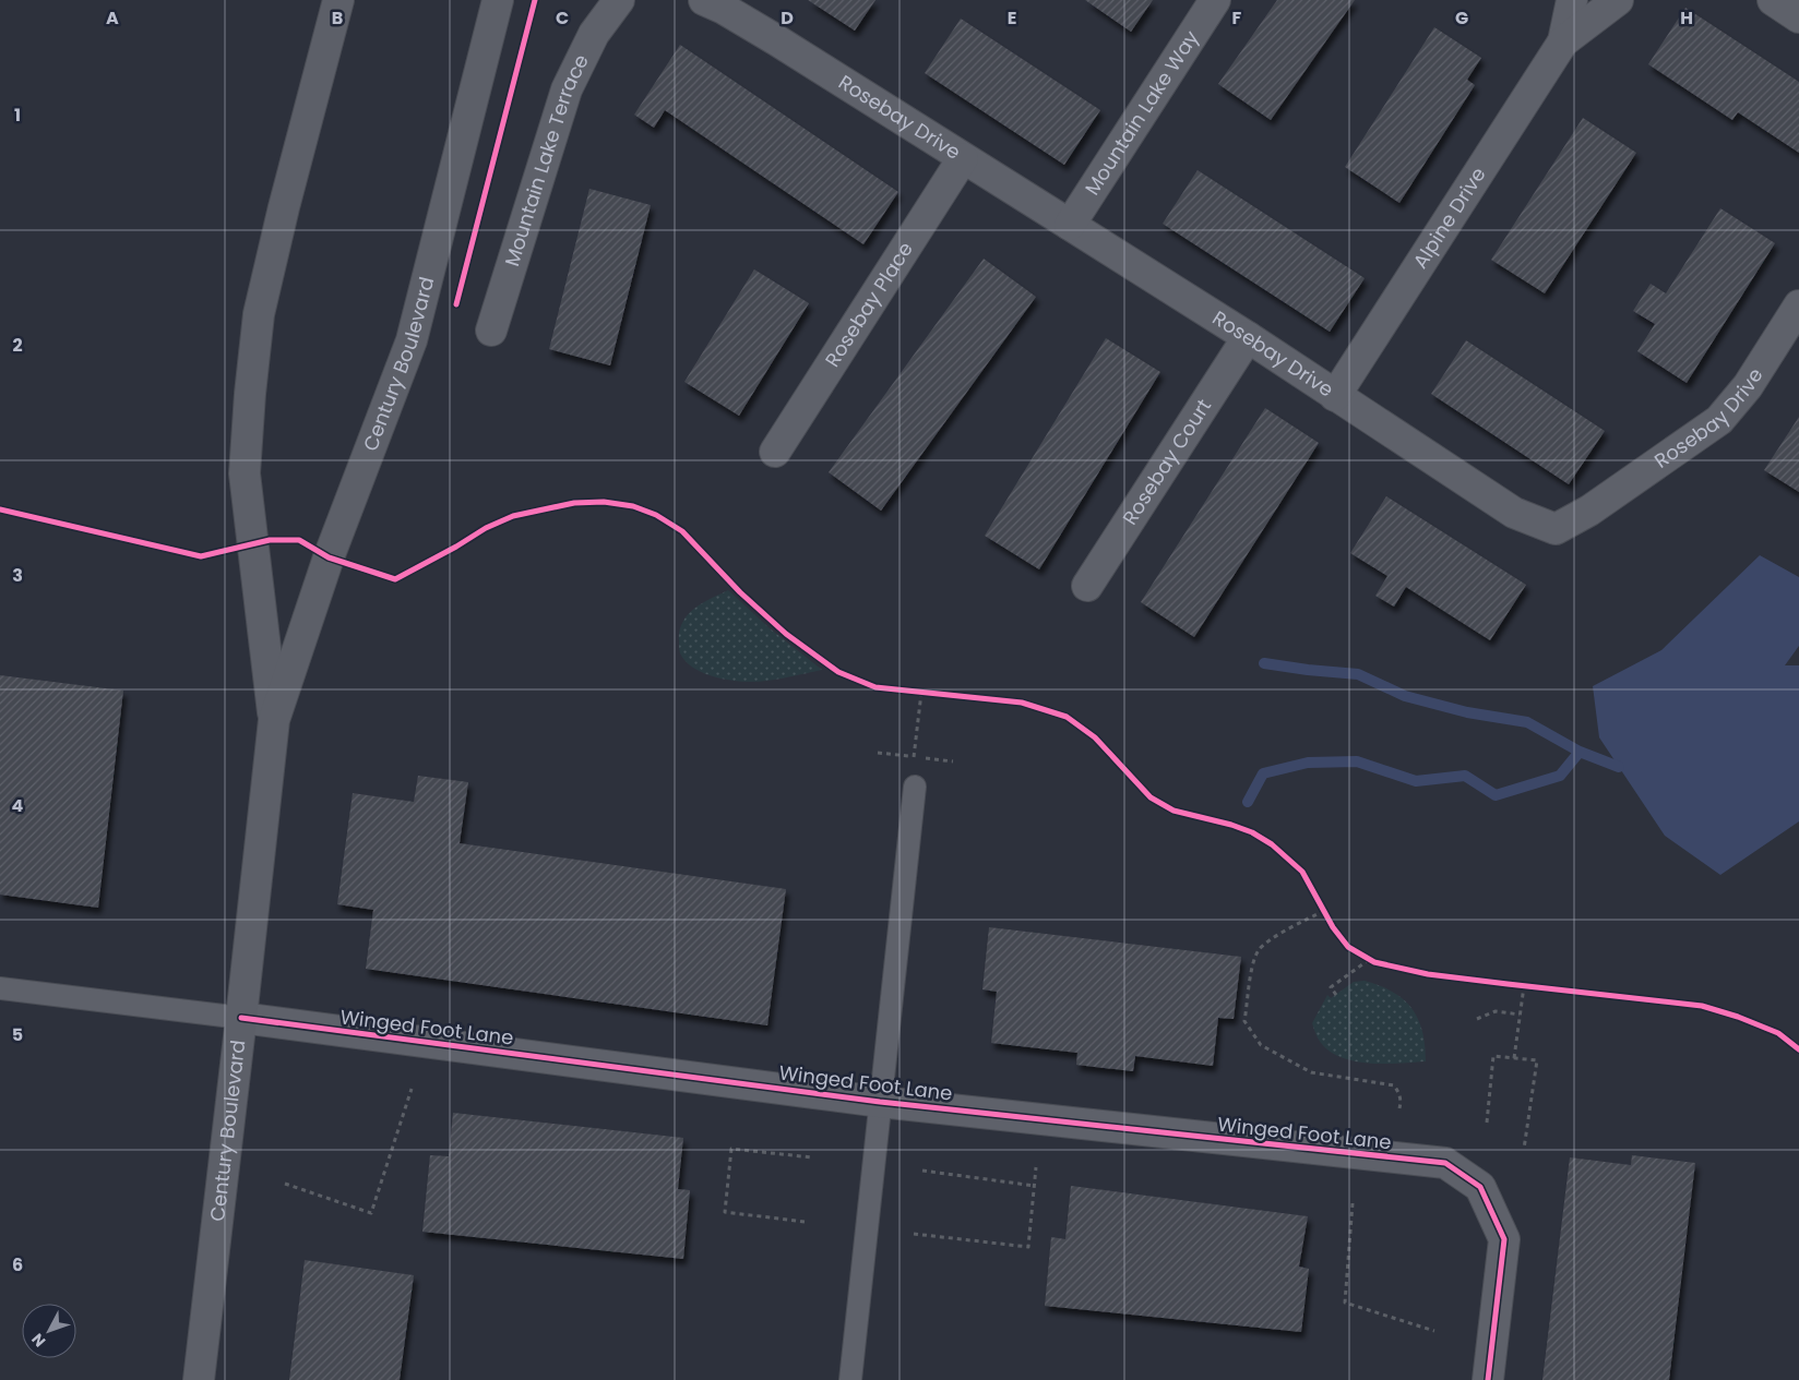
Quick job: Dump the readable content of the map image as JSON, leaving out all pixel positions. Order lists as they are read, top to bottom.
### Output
{
  "streets": {
    "street": [
      "Mountain Lake Way",
      "Rosebay Drive",
      "Mountain Lake Terrace",
      "Alpine Drive",
      "Rosebay Place",
      "Century Boulevard",
      "Rosebay Court",
      "Winged Foot Lane"
    ]
  },
  "crossings": [
    ["Mountain Lake Way", "Rosebay Drive"],
    ["Rosebay Drive", "Alpine Drive"],
    ["Rosebay Drive", "Rosebay Place"],
    ["Rosebay Drive", "Rosebay Court"],
    ["Century Boulevard", "Winged Foot Lane"]
  ],
  "north": "bottom left",
  "grid": {
    "columns": [
      "A",
      "B",
      "C",
      "D",
      "E",
      "F",
      "G",
      "H"
    ],
    "rows": [
      "1",
      "2",
      "3",
      "4",
      "5",
      "6"
    ]
  }
}
